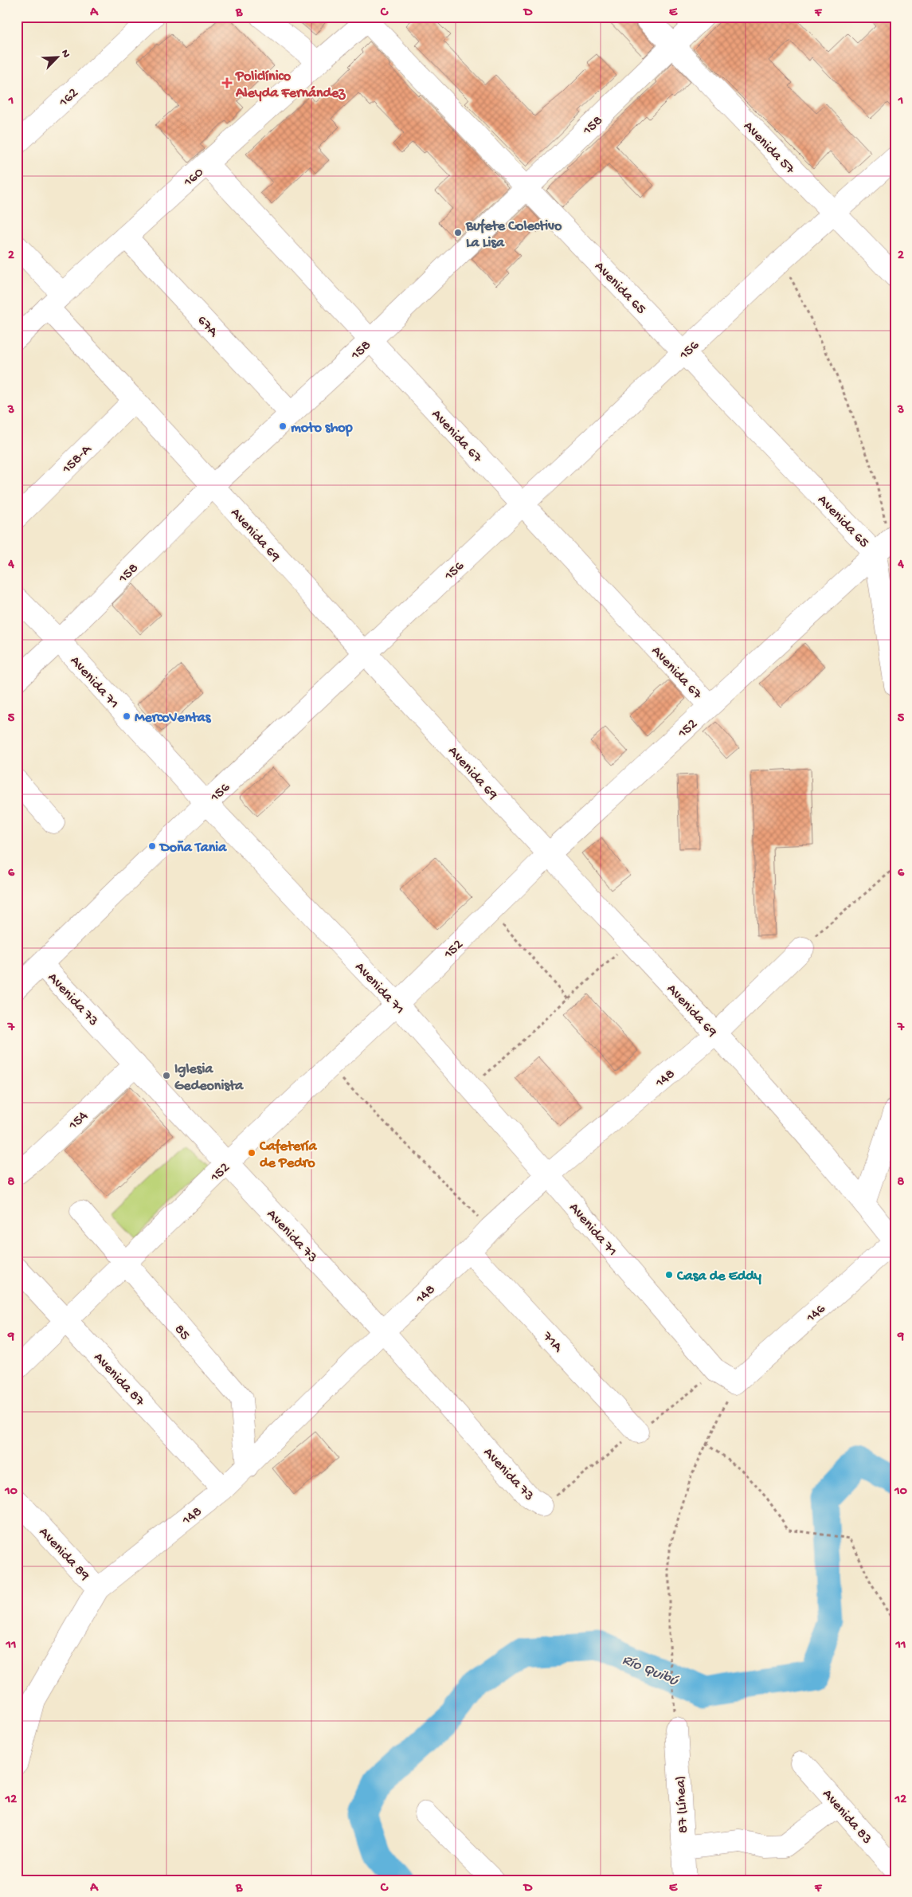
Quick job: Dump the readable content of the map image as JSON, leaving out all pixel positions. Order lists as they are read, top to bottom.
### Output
{
  "streets": {
    "street": [
      "162",
      "158",
      "Avenida 57",
      "160",
      "Avenida 65",
      "67A",
      "156",
      "Avenida 67",
      "158-A",
      "Avenida 69",
      "Avenida 71",
      "152",
      "Avenida 73",
      "148",
      "154",
      "146",
      "85",
      "71A",
      "Avenida 87",
      "Avenida 89",
      "87 (Línea)",
      "Avenida 83"
    ]
  },
  "crossings": [
    ["158", "Avenida 57"],
    ["158", "Avenida 65"],
    ["158", "67A"],
    ["158", "Avenida 67"],
    ["158", "Avenida 69"],
    ["158", "Avenida 71"],
    ["Avenida 57", "156"],
    ["160", "Avenida 65"],
    ["160", "67A"],
    ["160", "Avenida 67"],
    ["160", "Avenida 69"],
    ["Avenida 65", "156"],
    ["Avenida 65", "152"],
    ["156", "Avenida 67"],
    ["156", "Avenida 69"],
    ["156", "Avenida 71"],
    ["156", "Avenida 73"],
    ["Avenida 67", "152"],
    ["158-A", "Avenida 69"],
    ["Avenida 69", "152"],
    ["Avenida 69", "148"],
    ["Avenida 69", "146"],
    ["Avenida 71", "152"],
    ["Avenida 71", "148"],
    ["Avenida 71", "146"],
    ["152", "Avenida 73"],
    ["152", "85"],
    ["152", "Avenida 87"],
    ["Avenida 73", "148"],
    ["Avenida 73", "154"],
    ["148", "85"],
    ["148", "71A"],
    ["148", "Avenida 87"],
    ["148", "Avenida 89"]
  ],
  "water": ["Río Quibú"],
  "places": {
    "health": ["Policlínico Aleyda Fernández"],
    "other": [
      "Bufete Colectivo La Lisa",
      "moto shop",
      "MercoVentas",
      "Doña Tania",
      "Iglesia Gedeonista",
      "Cafetería de Pedro",
      "Casa de Eddy"
    ]
  },
  "north": "top right",
  "grid": {
    "columns": [
      "A",
      "B",
      "C",
      "D",
      "E",
      "F"
    ],
    "rows": [
      "1",
      "2",
      "3",
      "4",
      "5",
      "6",
      "7",
      "8",
      "9",
      "10",
      "11",
      "12"
    ]
  }
}
